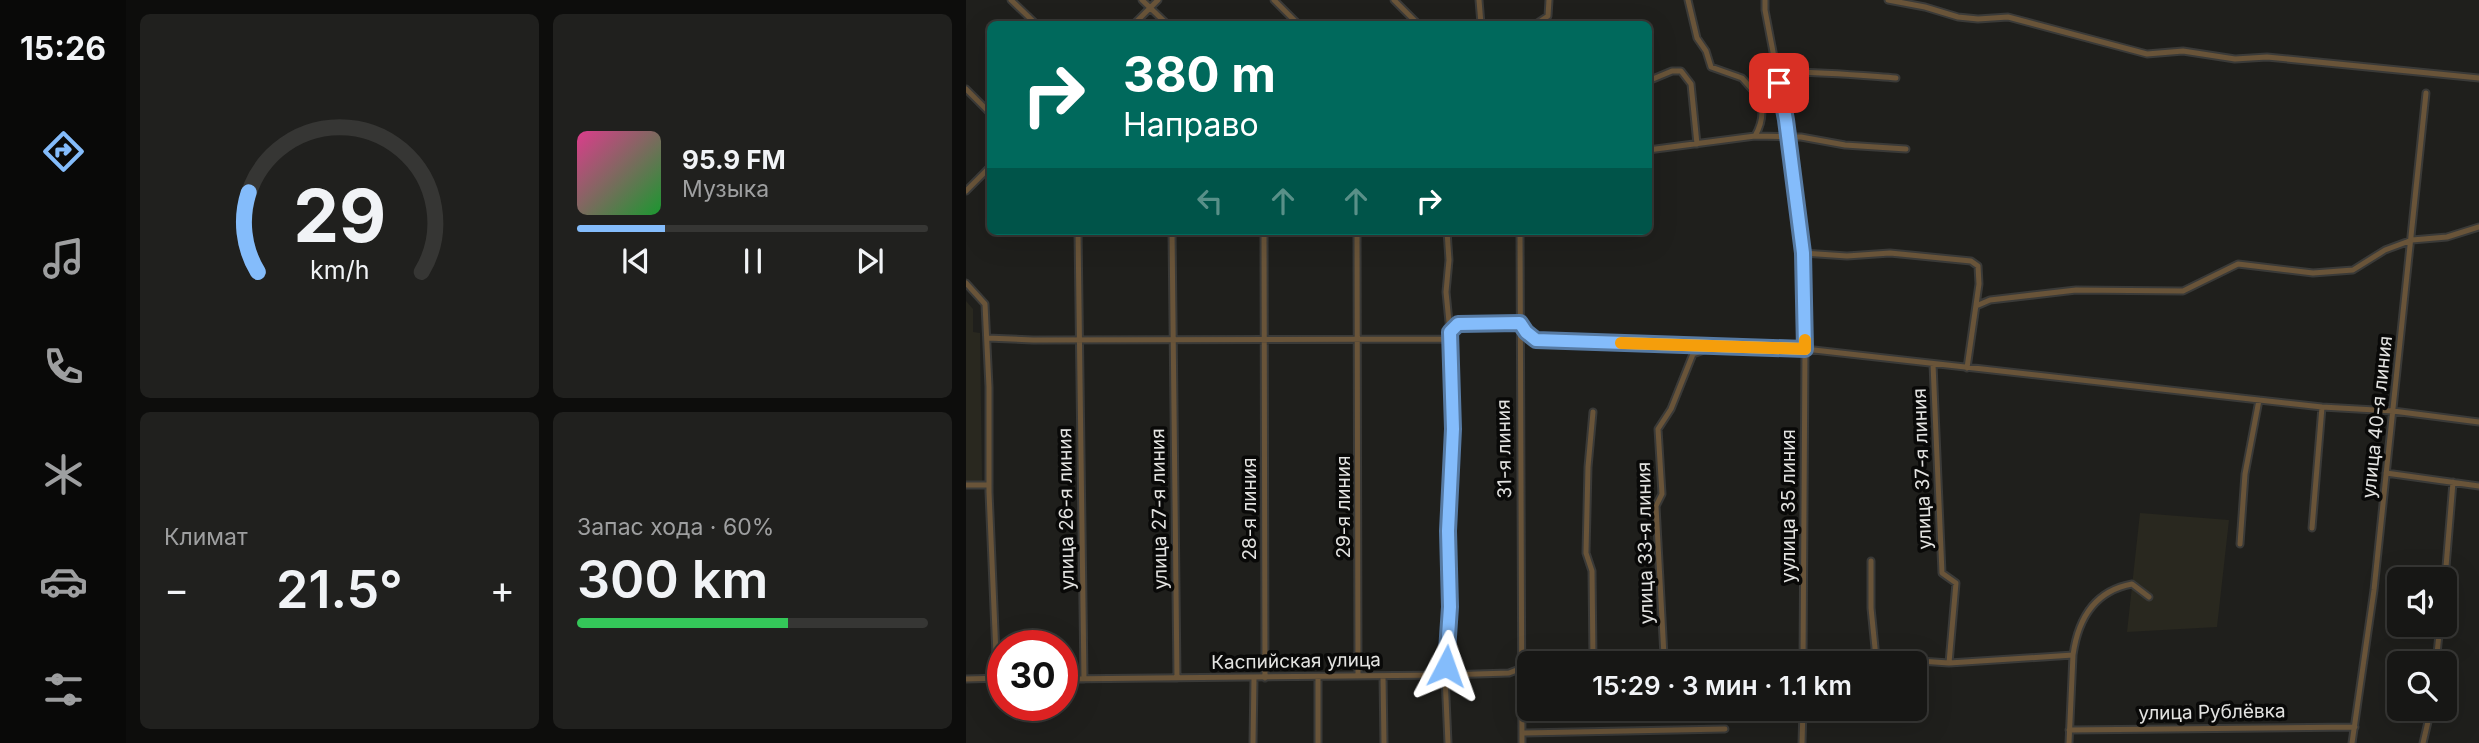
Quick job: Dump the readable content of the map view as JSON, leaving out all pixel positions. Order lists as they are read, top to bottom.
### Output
{
  "streets": {
    "street": [
      "улица 40-я линия",
      "31-я линия",
      "улица 37-я линия",
      "уулица 35 линия",
      "29-я линия",
      "улица 26-я линия",
      "улица 27-я линия",
      "28-я линия",
      "улица 33-я линия",
      "Каспийская улица",
      "улица Рублёвка"
    ]
  },
  "crossings": [
    ["улица 40-я линия", "улица Рублёвка"],
    ["29-я линия", "Каспийская улица"],
    ["улица 26-я линия", "Каспийская улица"],
    ["улица 27-я линия", "Каспийская улица"],
    ["28-я линия", "Каспийская улица"]
  ],
  "page": {
    "tabs": "15:26",
    "turn": ["380 m", "Направо"],
    "song": ["95.9 FM", "Музыка"],
    "tile": [
      "Климат",
      ["Запас хода · 60%", "300 km"]
    ],
    "heat": ["−", "21.5°", "+"],
    "limit": "30",
    "trip": "15:29 · 3 мин · 1.1 km",
    "gauge": ["29", "km/h"]
  }
}
